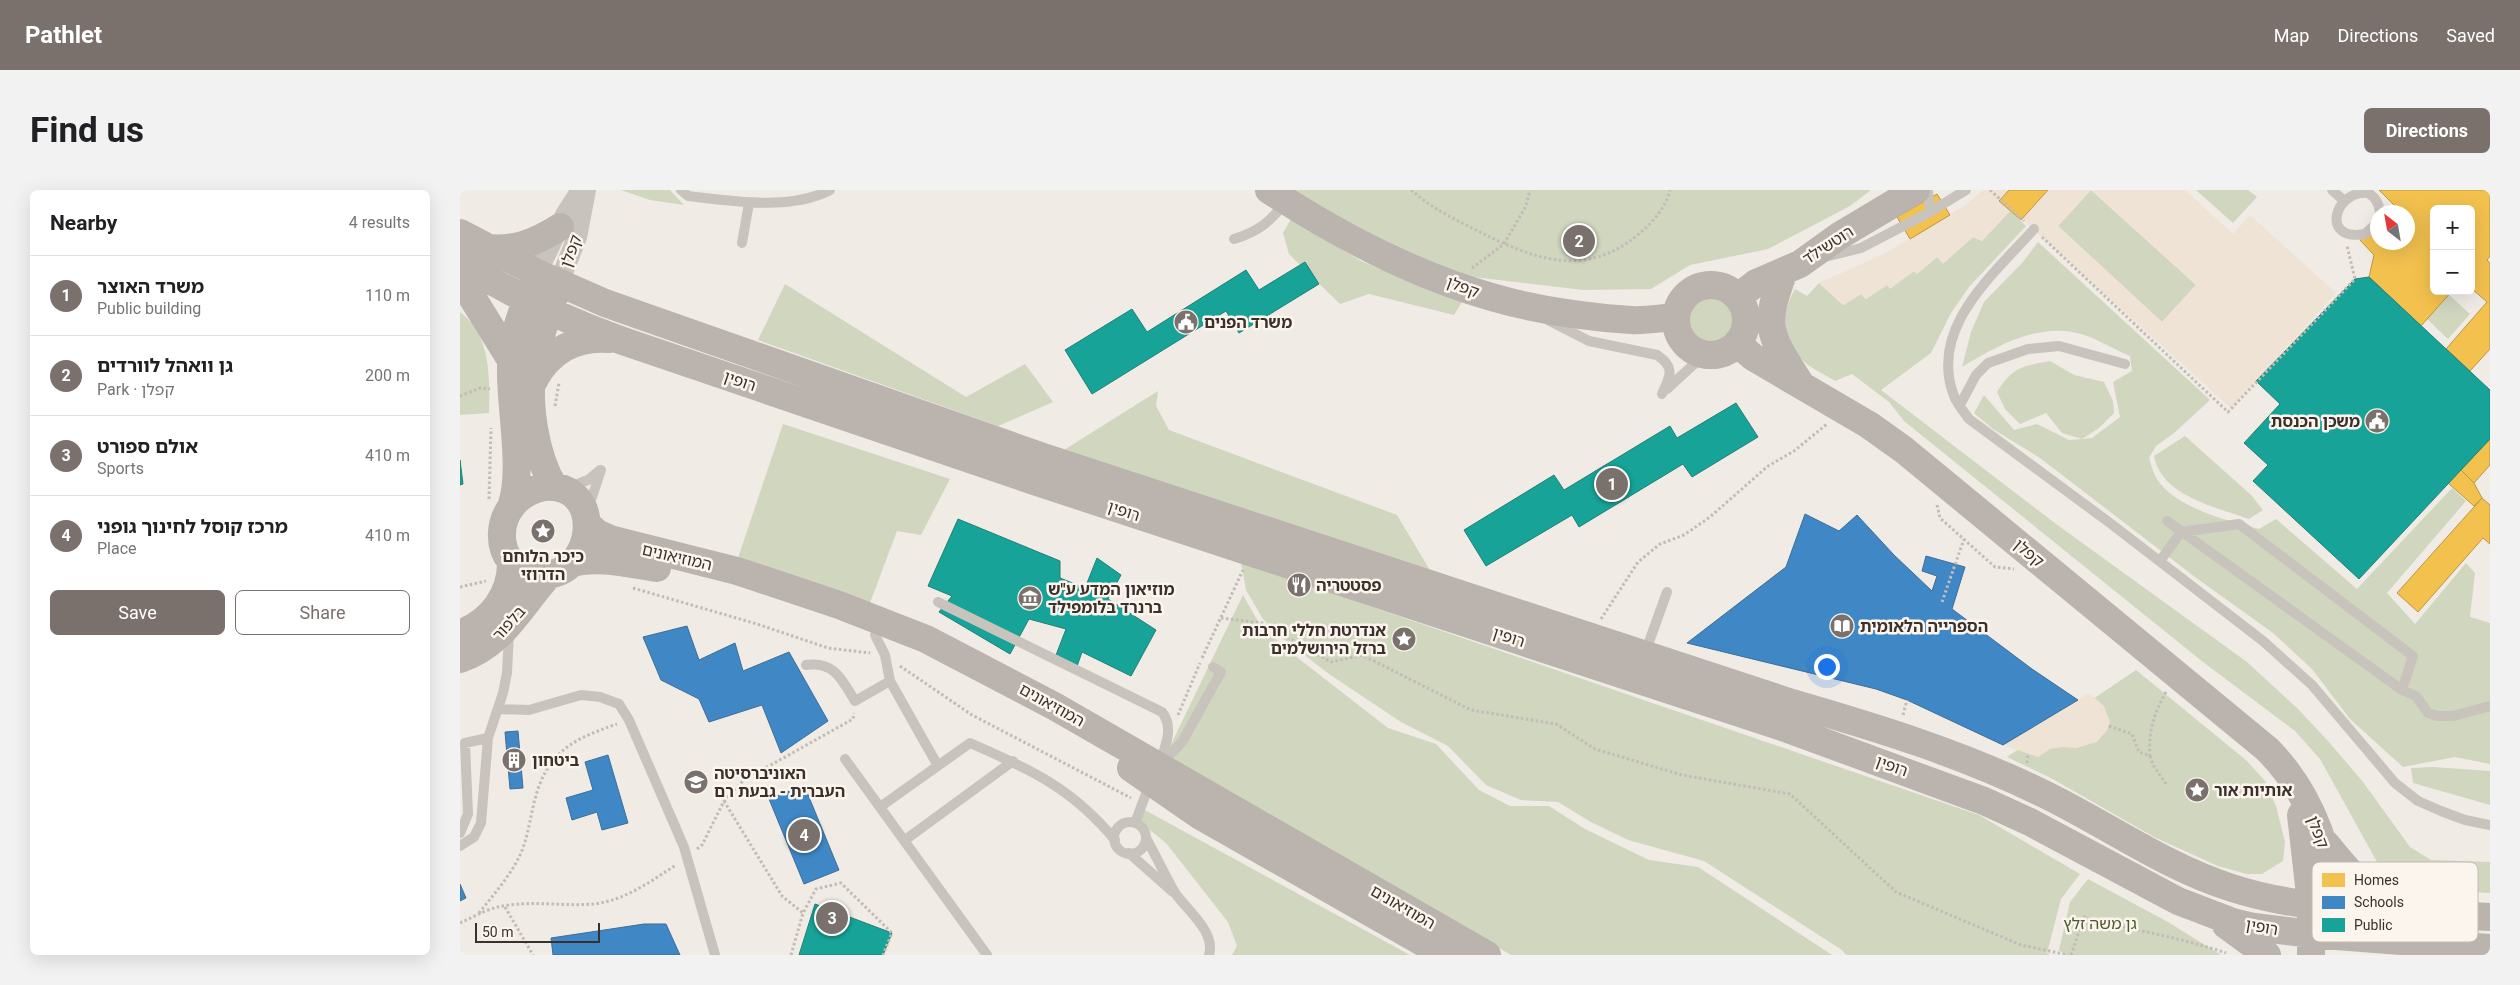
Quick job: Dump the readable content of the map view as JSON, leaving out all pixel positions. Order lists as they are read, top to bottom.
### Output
{
  "streets": {
    "street": [
      "רוטשילד",
      "קפלן",
      "רופין",
      "המוזיאונים",
      "בלפור"
    ]
  },
  "crossings": [
    ["רוטשילד", "קפלן"],
    ["קפלן", "רופין"],
    ["המוזיאונים", "בלפור"]
  ],
  "parks": ["גן משה זלץ"],
  "places": {
    "public building": ["משרד הפנים", "משכן הכנסת"],
    "place": ["כיכר הלוחם הדרוזי", "אנדרטת חללי חרבות ברזל הירושלמים", "אותיות אור"],
    "restaurant": ["פסטטריה"],
    "museum": ["מוזיאון המדע ע\"ש ברנרד בלומפילד"],
    "library": ["הספרייה הלאומית"],
    "building": ["ביטחון"],
    "school or university": ["האוניברסיטה העברית - גבעת רם"]
  },
  "legend": ["Homes", "Schools", "Public"],
  "scale_bar": "50 m",
  "north": "top left",
  "page": {
    "header": "Pathlet",
    "nav": ["Map", "Directions", "Saved"],
    "buttons": [
      "Directions",
      ["Save", "Share"]
    ],
    "title": "Find us",
    "heading": ["Nearby", "4 results"],
    "map_buttons": ["+", "−"],
    "pins": [
      "2",
      "1",
      "4",
      "3"
    ],
    "list": [
      {
        "mark": "1",
        "name": "משרד האוצר",
        "note": "Public building",
        "value": "110 m"
      },
      {
        "mark": "2",
        "name": "גן וואהל לוורדים",
        "note": "Park · קפלן",
        "value": "200 m"
      },
      {
        "mark": "3",
        "name": "אולם ספורט",
        "note": "Sports",
        "value": "410 m"
      },
      {
        "mark": "4",
        "name": "מרכז קוסל לחינוך גופני",
        "note": "Place",
        "value": "410 m"
      }
    ],
    "scale": "50 m"
  }
}
